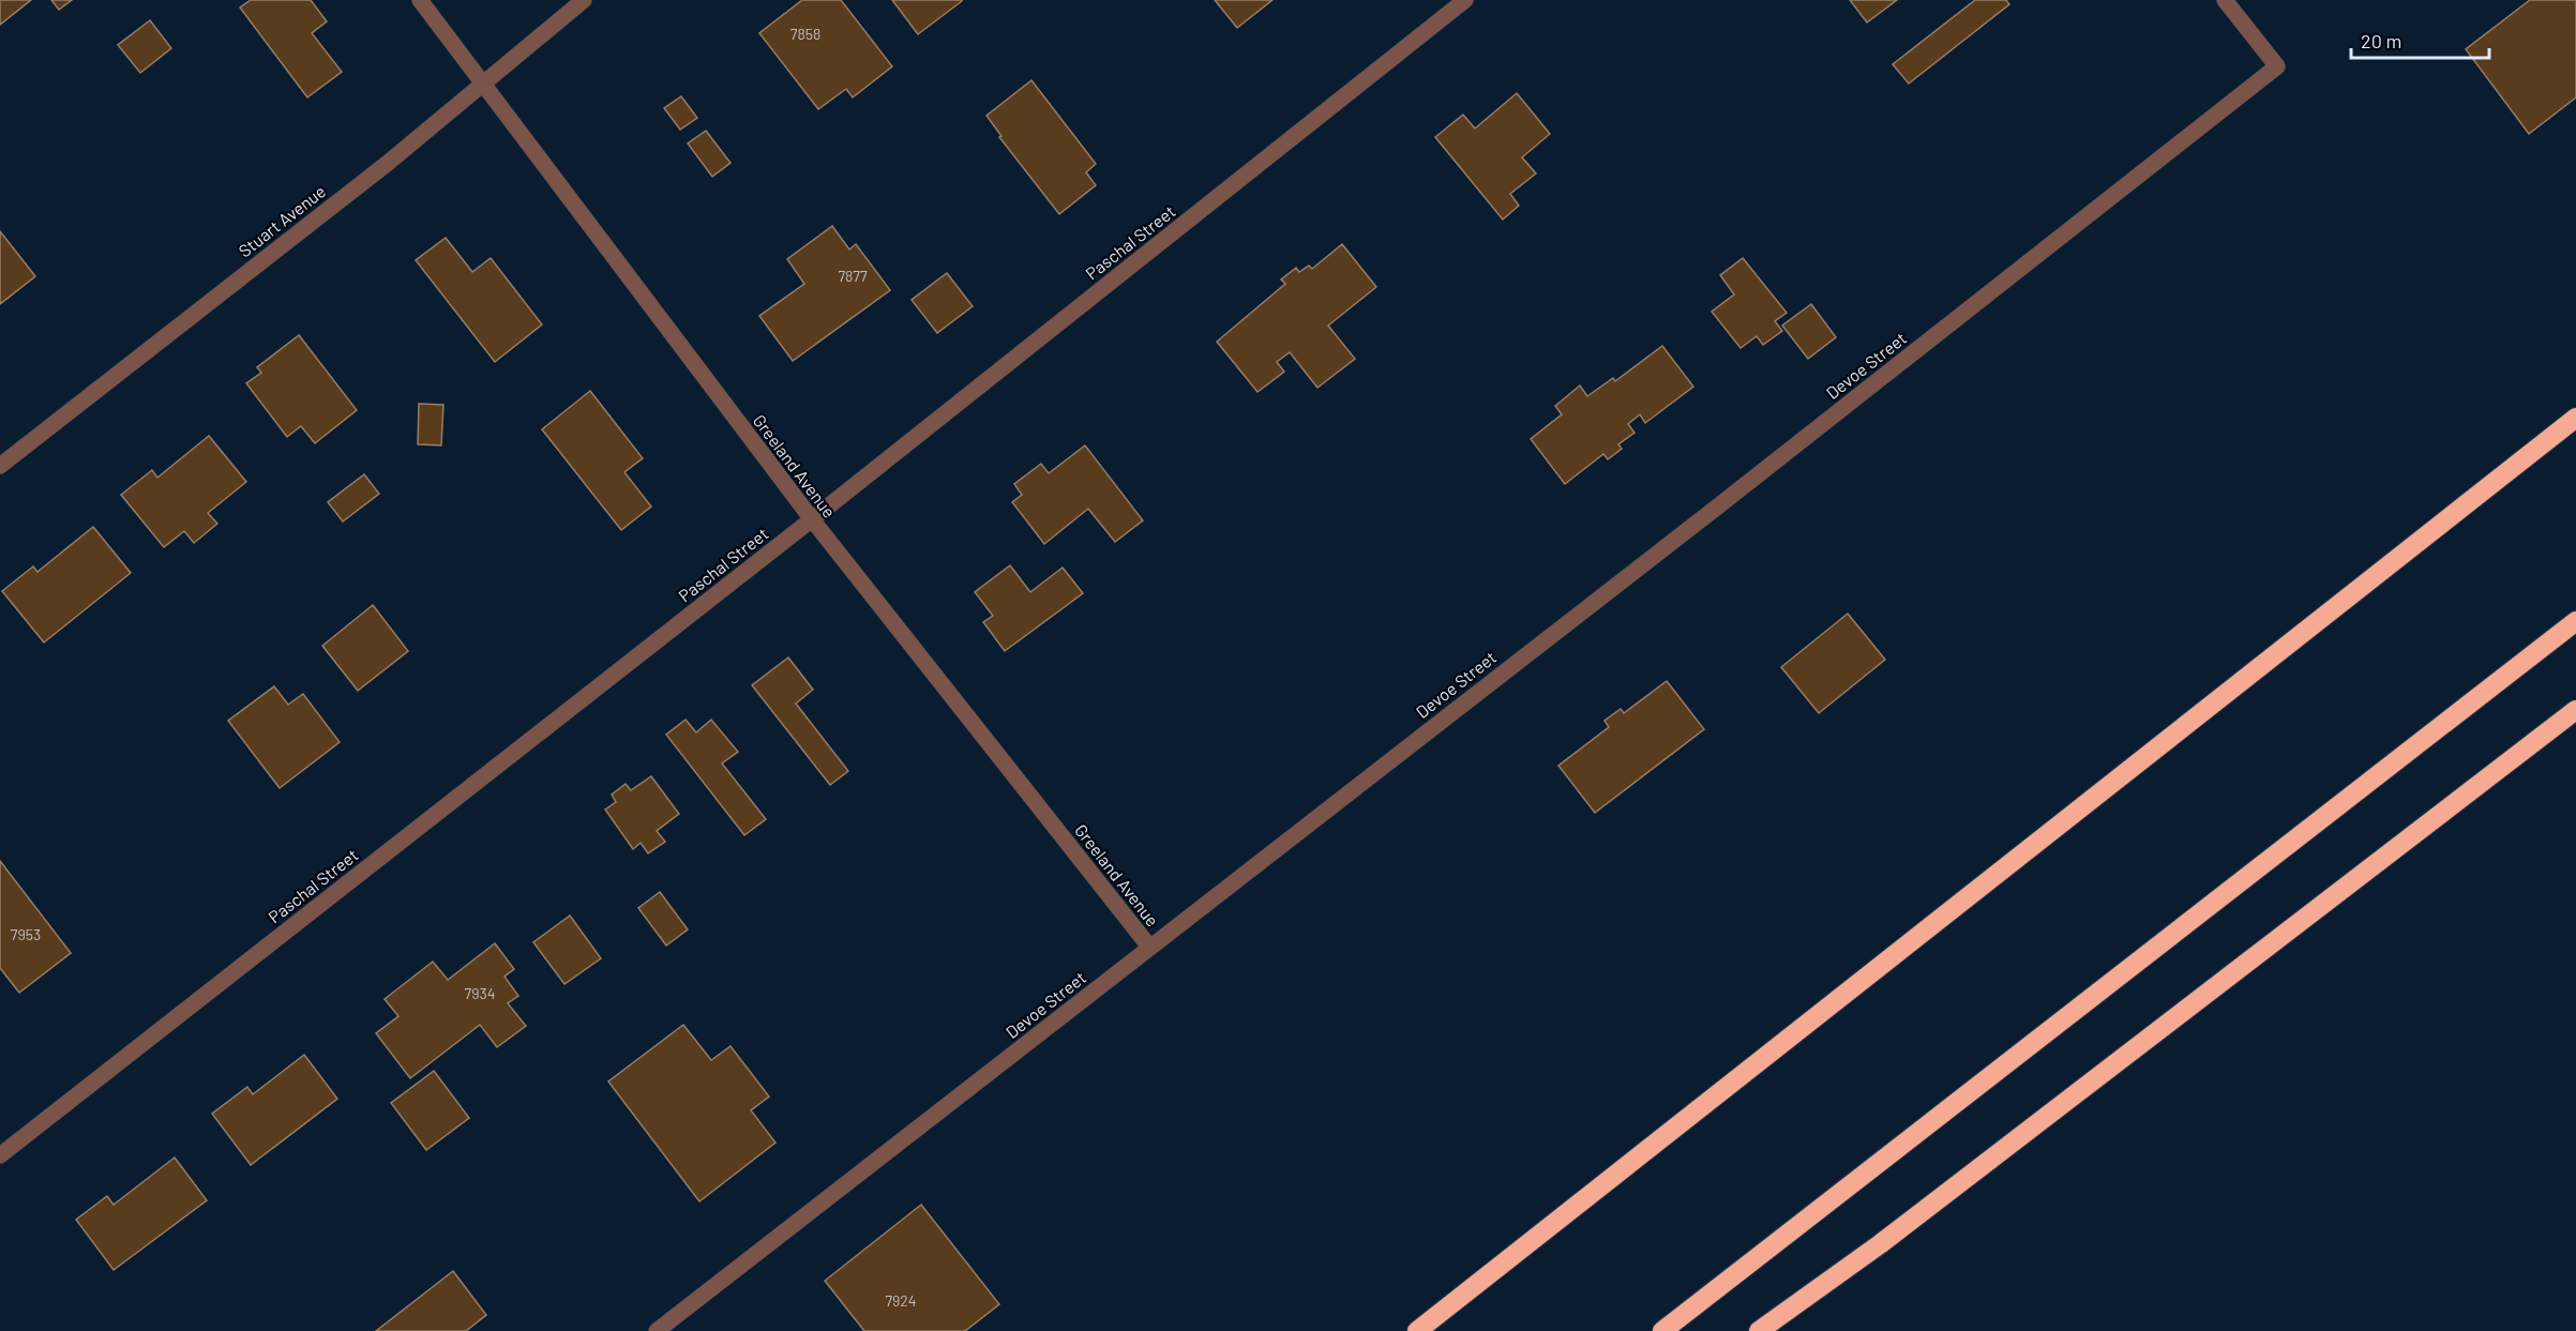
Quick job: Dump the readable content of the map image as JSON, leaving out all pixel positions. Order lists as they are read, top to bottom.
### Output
{
  "streets": {
    "street": [
      "Stuart Avenue",
      "Paschal Street",
      "Devoe Street",
      "Greeland Avenue"
    ]
  },
  "crossings": [
    ["Stuart Avenue", "Greeland Avenue"],
    ["Paschal Street", "Greeland Avenue"],
    ["Devoe Street", "Greeland Avenue"]
  ],
  "house_numbers": [
    "7858",
    "7877",
    "7953",
    "7934",
    "7924"
  ],
  "scale_bar": "20 m"
}
